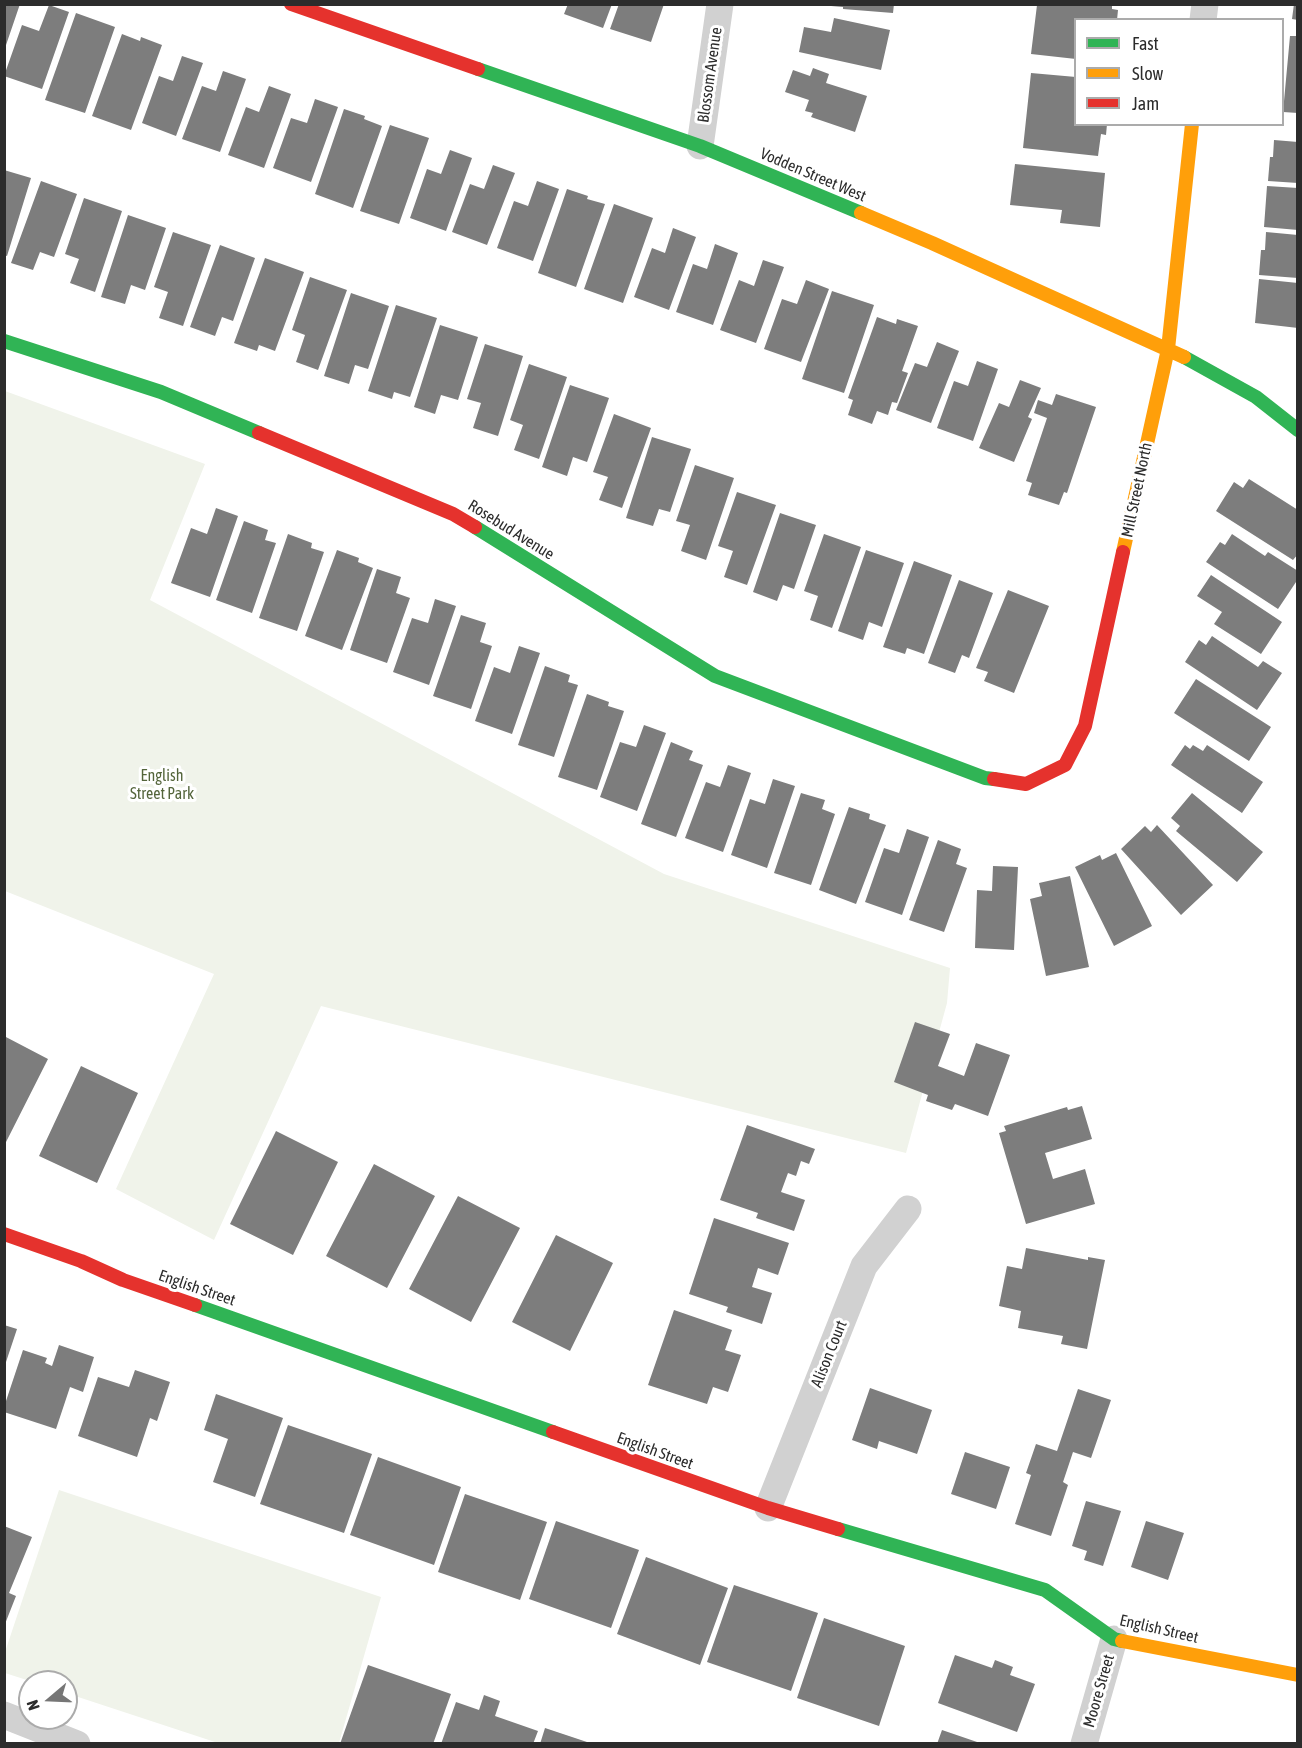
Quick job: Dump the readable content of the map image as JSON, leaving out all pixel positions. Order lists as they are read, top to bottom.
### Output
{
  "streets": {
    "street": [
      "Blossom Avenue",
      "Vodden Street West",
      "Mill Street North",
      "Rosebud Avenue",
      "English Street",
      "Alison Court",
      "Moore Street"
    ]
  },
  "crossings": [
    ["Blossom Avenue", "Vodden Street West"],
    ["Vodden Street West", "Mill Street North"],
    ["Mill Street North", "Rosebud Avenue"],
    ["English Street", "Alison Court"],
    ["English Street", "Moore Street"]
  ],
  "parks": ["English Street Park"],
  "legend": ["Fast", "Slow", "Jam"],
  "north": "left"
}
